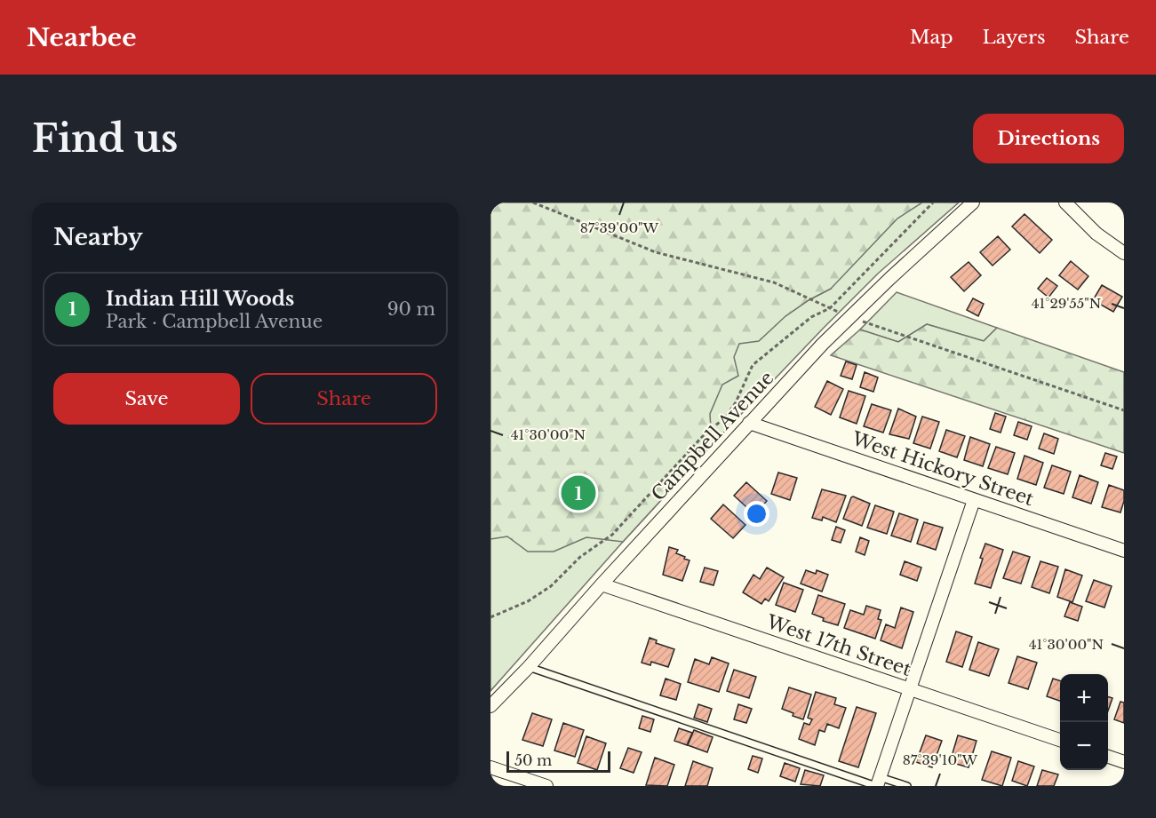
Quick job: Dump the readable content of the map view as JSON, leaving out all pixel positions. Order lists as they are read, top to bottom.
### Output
{
  "streets": {
    "street": ["Campbell Avenue", "West Hickory Street", "West 17th Street"]
  },
  "crossings": [
    ["Campbell Avenue", "West Hickory Street"],
    ["Campbell Avenue", "West 17th Street"]
  ],
  "scale_bar": "50 m",
  "page": {
    "header": "Nearbee",
    "nav": ["Map", "Layers", "Share"],
    "buttons": [
      "Directions",
      ["Save", "Share"]
    ],
    "title": "Find us",
    "heading": "Nearby",
    "list": [
      {
        "mark": "1",
        "name": "Indian Hill Woods",
        "note": "Park · Campbell Avenue",
        "value": "90 m"
      }
    ],
    "pins": "1",
    "map_buttons": ["+", "−"],
    "scale": "50 m"
  },
  "coordinates": [
    "87°39'00\"W",
    "41°29'55\"N",
    "41°30'00\"N",
    "87°39'10\"W"
  ]
}
